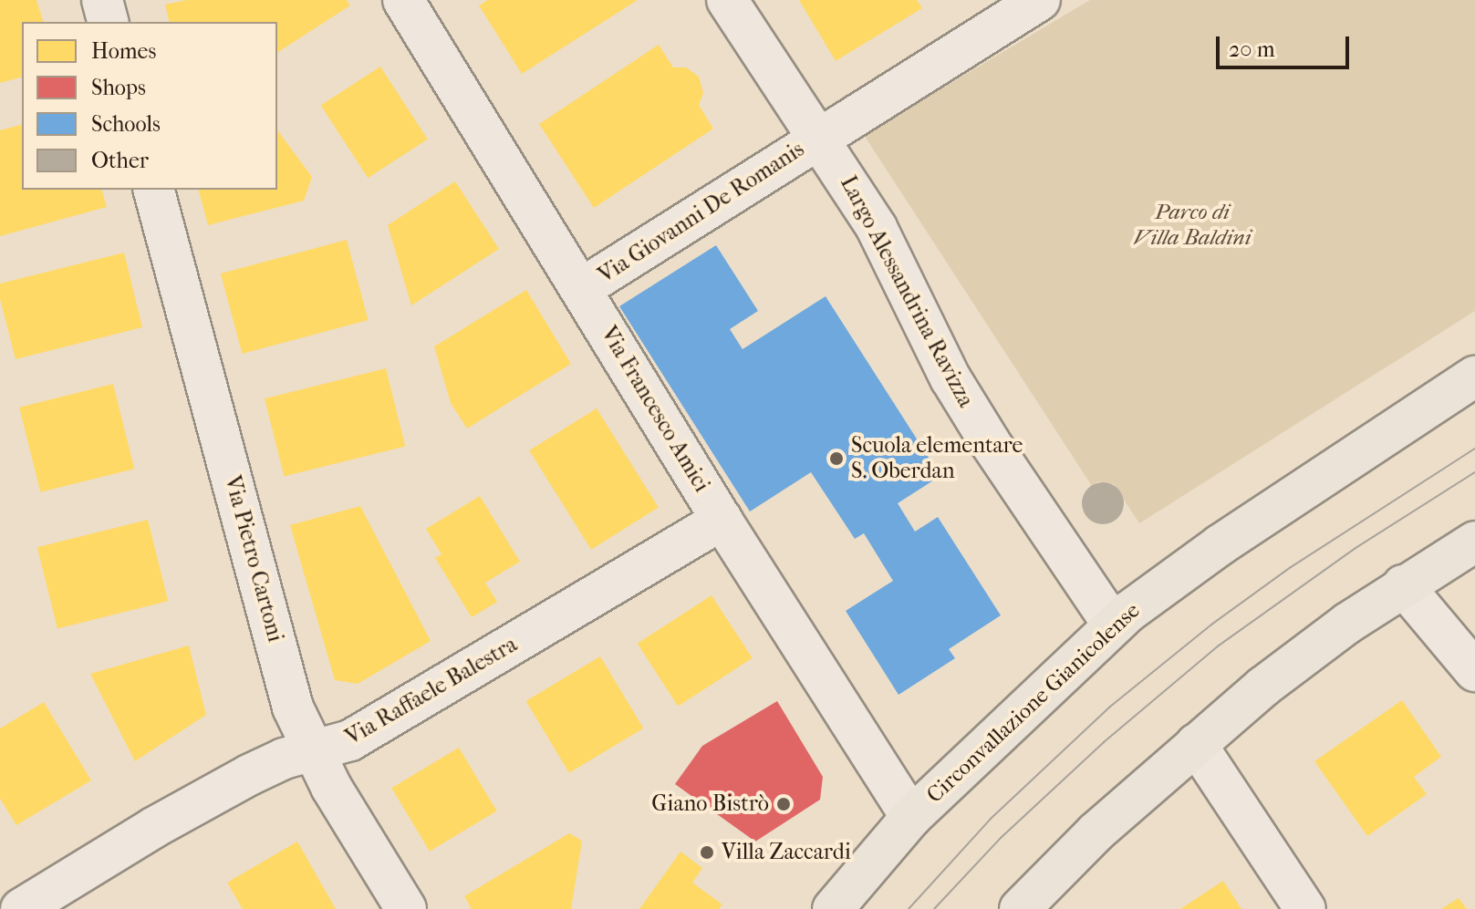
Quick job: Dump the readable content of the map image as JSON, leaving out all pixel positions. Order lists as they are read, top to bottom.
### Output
{
  "streets": {
    "main road": ["Circonvallazione Gianicolense"],
    "street": [
      "Via Giovanni De Romanis",
      "Largo Alessandrina Ravizza",
      "Via Francesco Amici",
      "Via Pietro Cartoni",
      "Via Raffaele Balestra"
    ]
  },
  "crossings": [
    ["Via Giovanni De Romanis", "Largo Alessandrina Ravizza"],
    ["Via Giovanni De Romanis", "Via Francesco Amici"],
    ["Largo Alessandrina Ravizza", "Circonvallazione Gianicolense"],
    ["Via Francesco Amici", "Via Raffaele Balestra"],
    ["Via Francesco Amici", "Circonvallazione Gianicolense"],
    ["Via Pietro Cartoni", "Via Raffaele Balestra"]
  ],
  "parks": ["Parco di Villa Baldini"],
  "places": ["Scuola elementare S. Oberdan", "Giano Bistrò", "Villa Zaccardi"],
  "legend": [
    "Homes",
    "Shops",
    "Schools",
    "Other"
  ],
  "scale_bar": "20 m"
}
